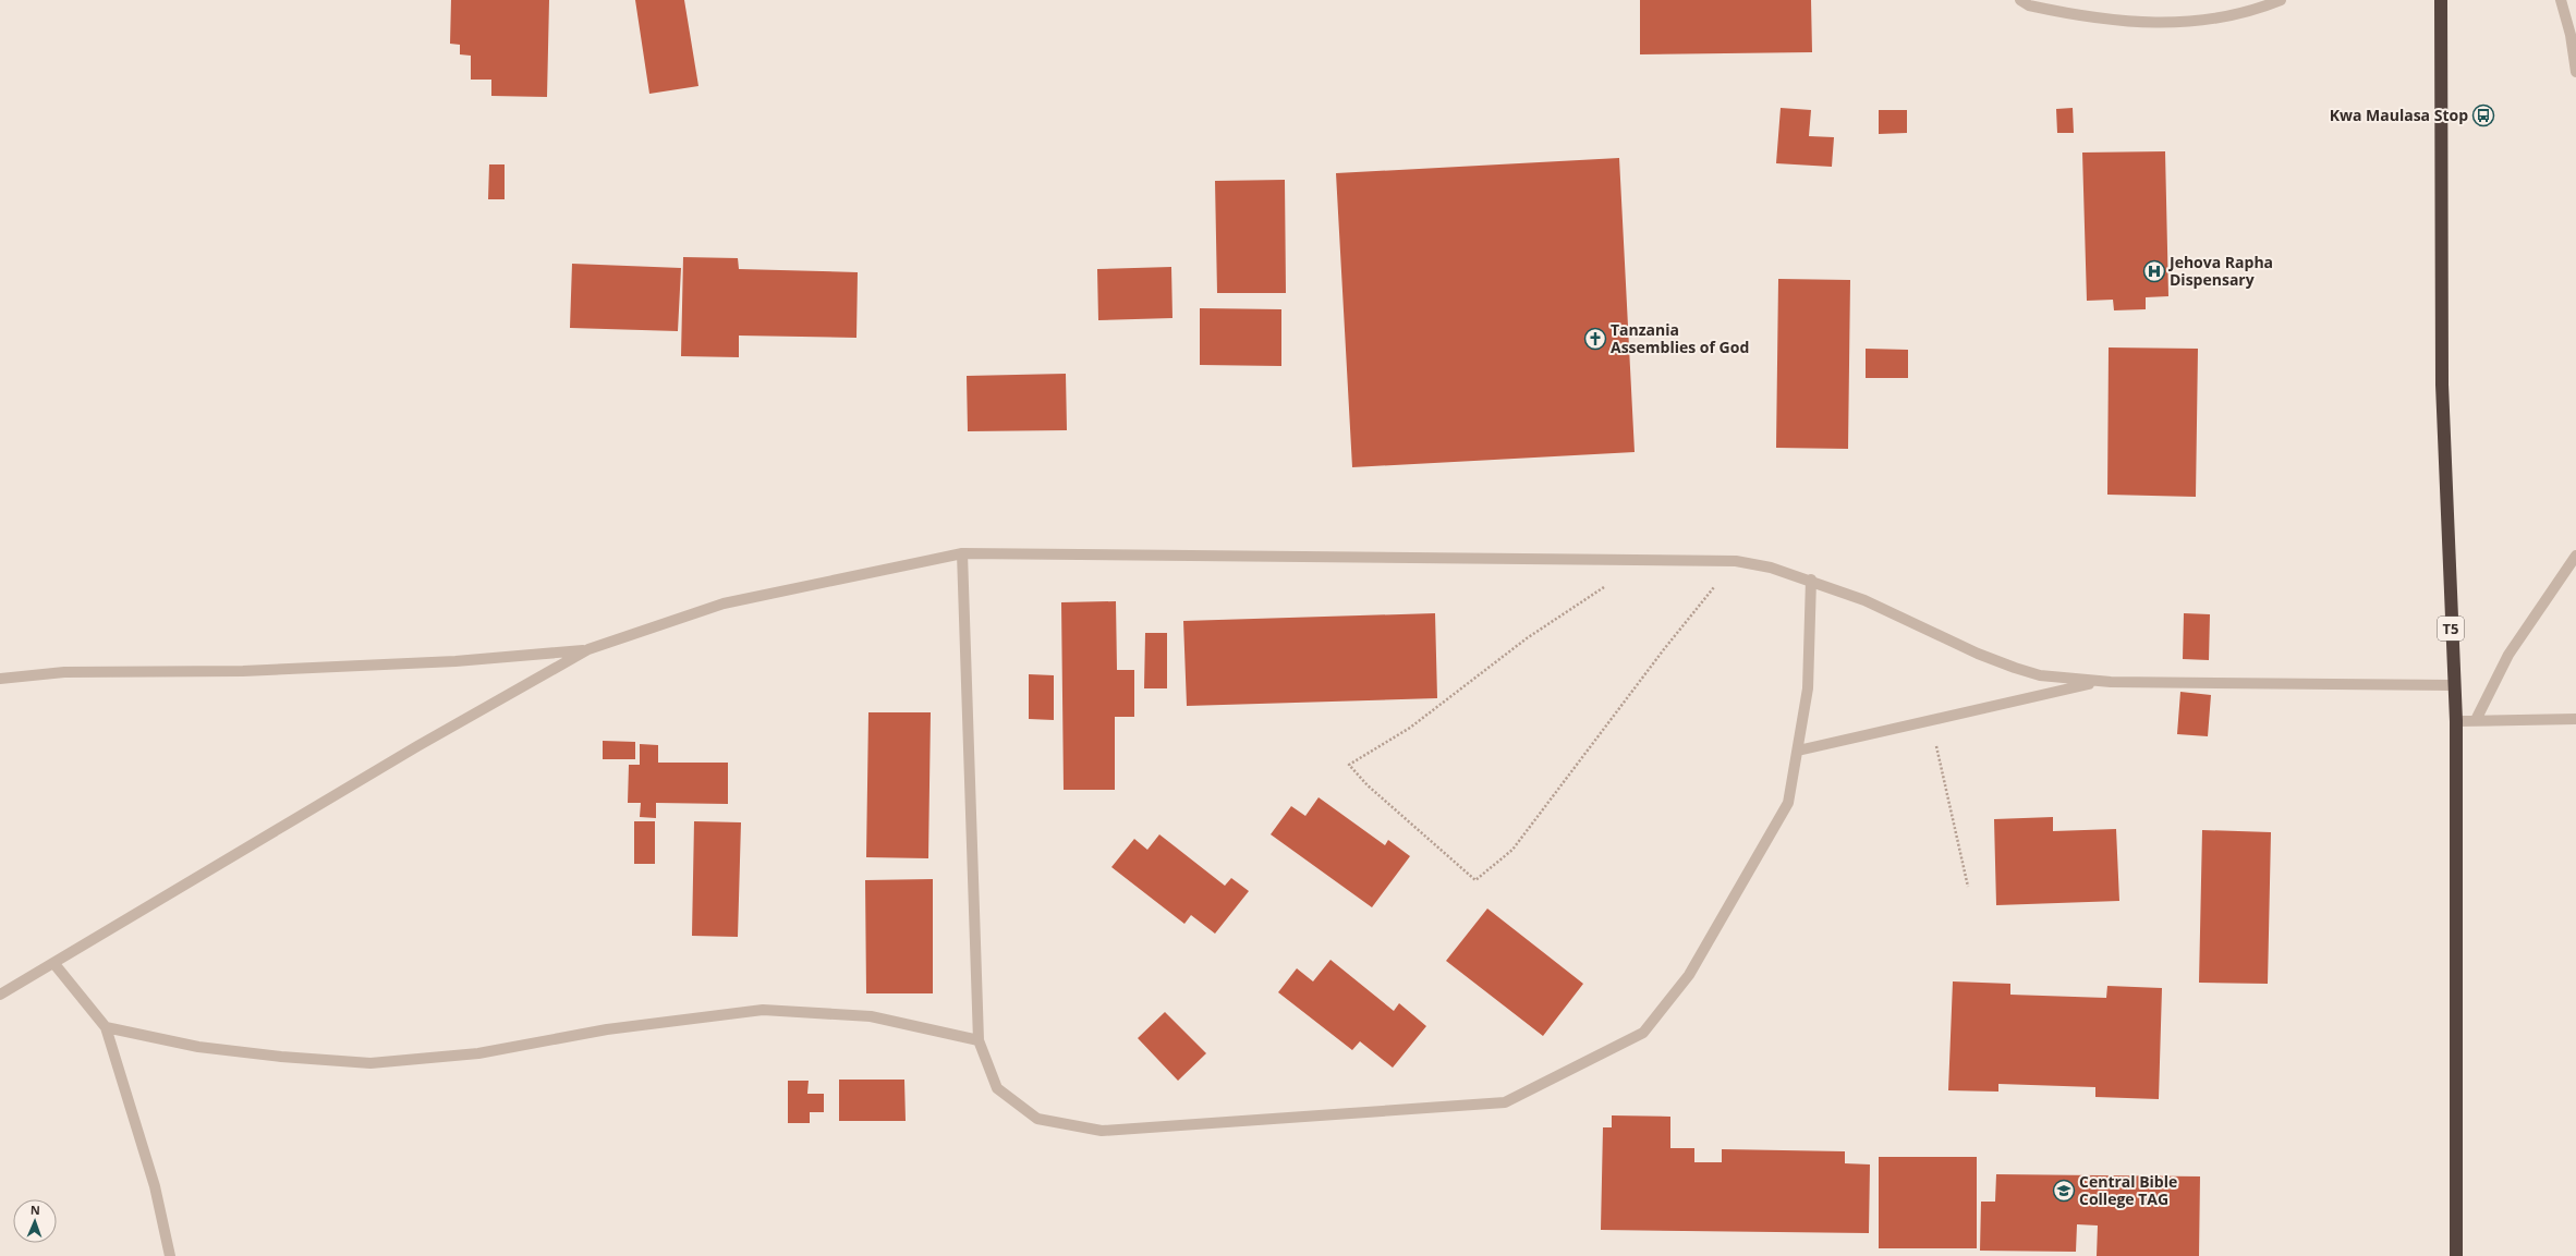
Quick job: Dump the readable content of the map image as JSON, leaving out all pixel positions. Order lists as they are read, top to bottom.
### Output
{
  "streets": {
    "highway": ["T5"]
  },
  "places": {
    "bus stop": ["Kwa Maulasa Stop"],
    "hospital": ["Jehova Rapha Dispensary"],
    "church": ["Tanzania Assemblies of God"],
    "school or university": ["Central Bible College TAG"]
  },
  "north": "top"
}
